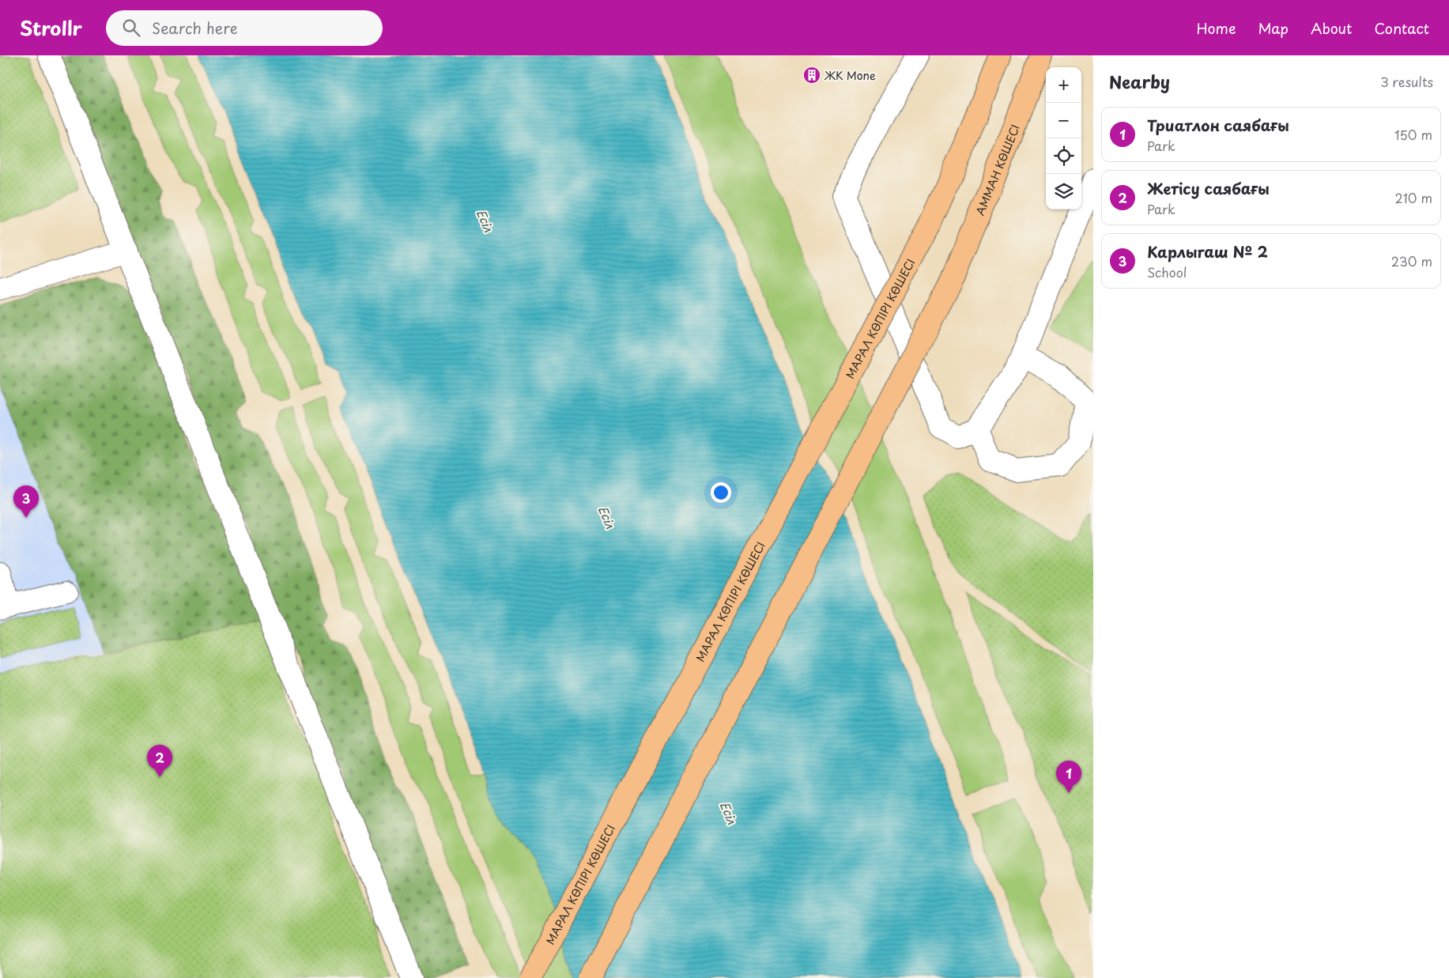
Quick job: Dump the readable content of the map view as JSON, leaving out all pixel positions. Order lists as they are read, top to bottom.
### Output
{
  "streets": {
    "main road": ["АММАН КӨШЕСІ", "МАРАЛ КӨПІРІ КӨШЕСІ"]
  },
  "water": ["Есіл"],
  "places": {
    "building": ["ЖК Mone"]
  },
  "page": {
    "header": "Strollr",
    "search": "Search here",
    "nav": [
      "Home",
      "Map",
      "About",
      "Contact"
    ],
    "heading": ["Nearby", "3 results"],
    "map_buttons": ["+", "−"],
    "list": [
      {
        "mark": "1",
        "name": "Триатлон саябағы",
        "note": "Park",
        "value": "150 m"
      },
      {
        "mark": "2",
        "name": "Жетісу саябағы",
        "note": "Park",
        "value": "210 m"
      },
      {
        "mark": "3",
        "name": "Карлыгаш № 2",
        "note": "School",
        "value": "230 m"
      }
    ],
    "pins": ["3", "2", "1"]
  }
}
